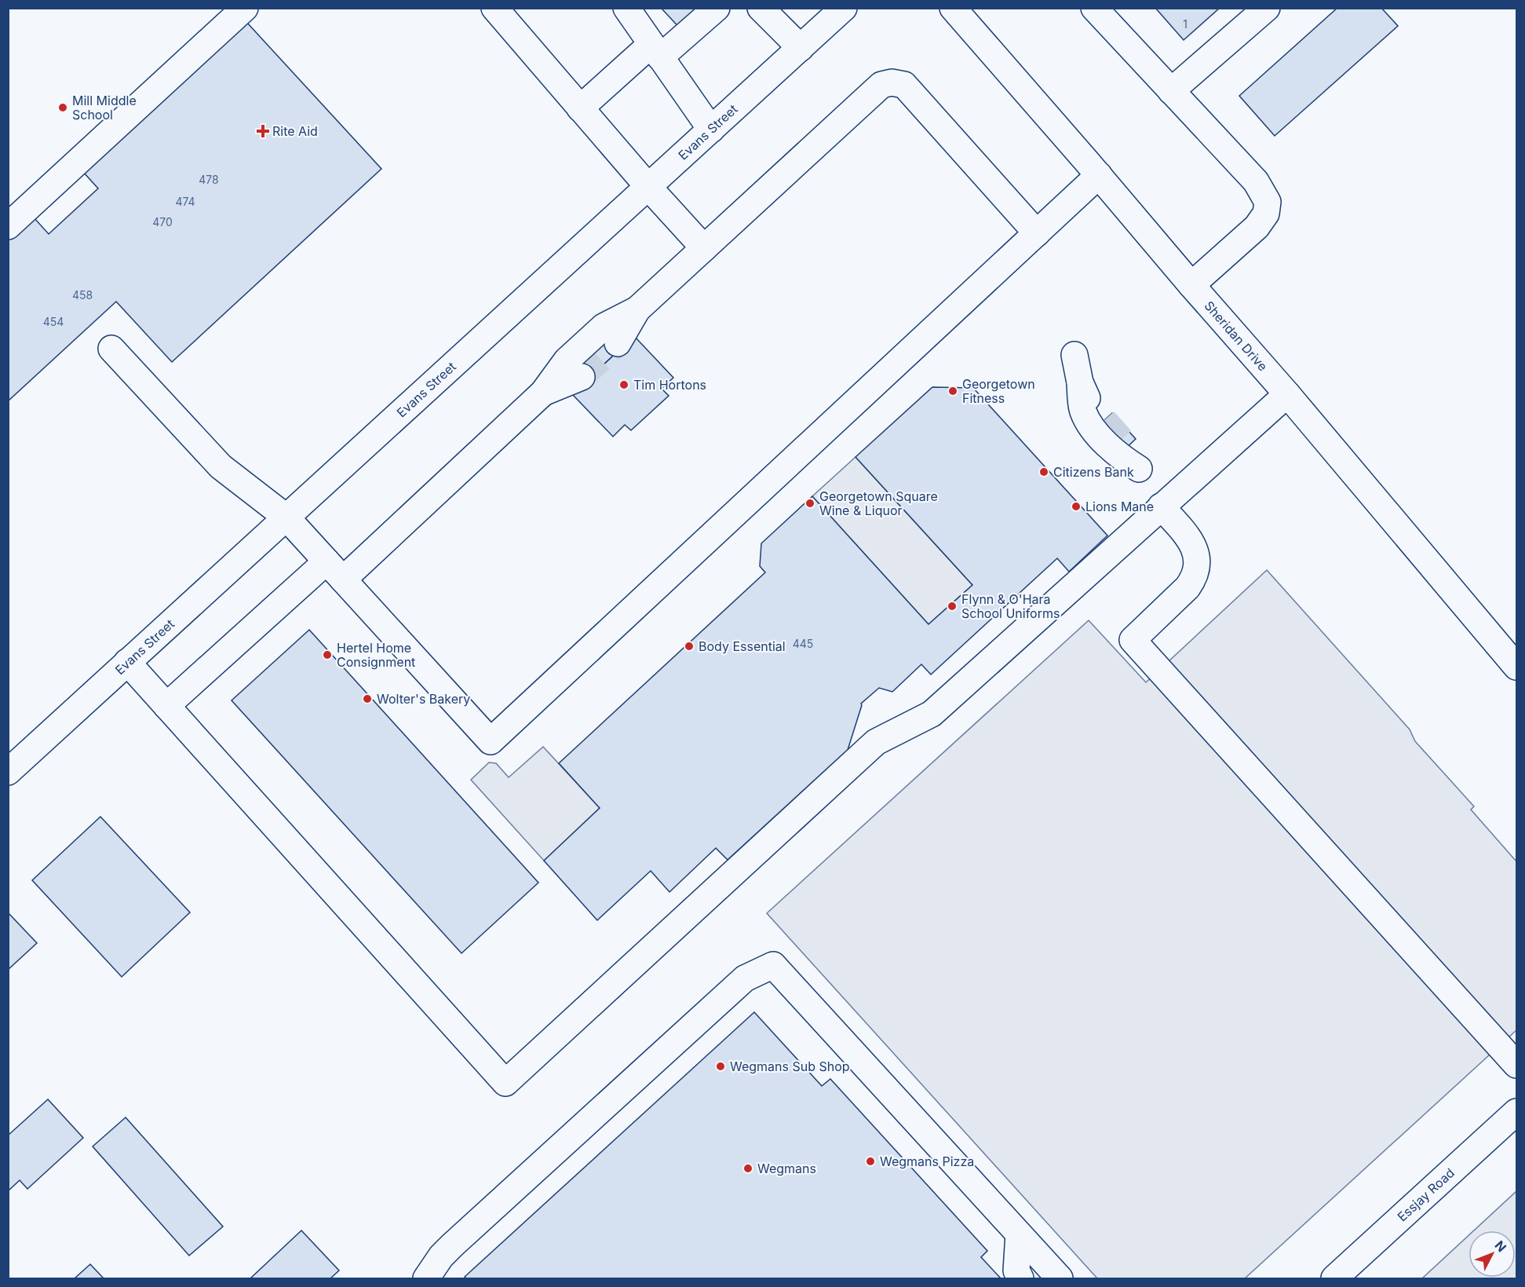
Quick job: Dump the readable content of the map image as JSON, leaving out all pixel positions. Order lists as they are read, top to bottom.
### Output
{
  "streets": {
    "street": ["Evans Street", "Sheridan Drive", "Essjay Road"]
  },
  "places": {
    "other": [
      "Mill Middle School",
      "Tim Hortons",
      "Georgetown Fitness",
      "Citizens Bank",
      "Georgetown Square Wine & Liquor",
      "Lions Mane",
      "Flynn & O'Hara School Uniforms",
      "Body Essential",
      "Hertel Home Consignment",
      "Wolter's Bakery",
      "Wegmans Sub Shop",
      "Wegmans Pizza",
      "Wegmans"
    ],
    "health": ["Rite Aid"]
  },
  "house_numbers": [
    "1",
    "478",
    "474",
    "470",
    "458",
    "454",
    "445"
  ],
  "north": "top right"
}
